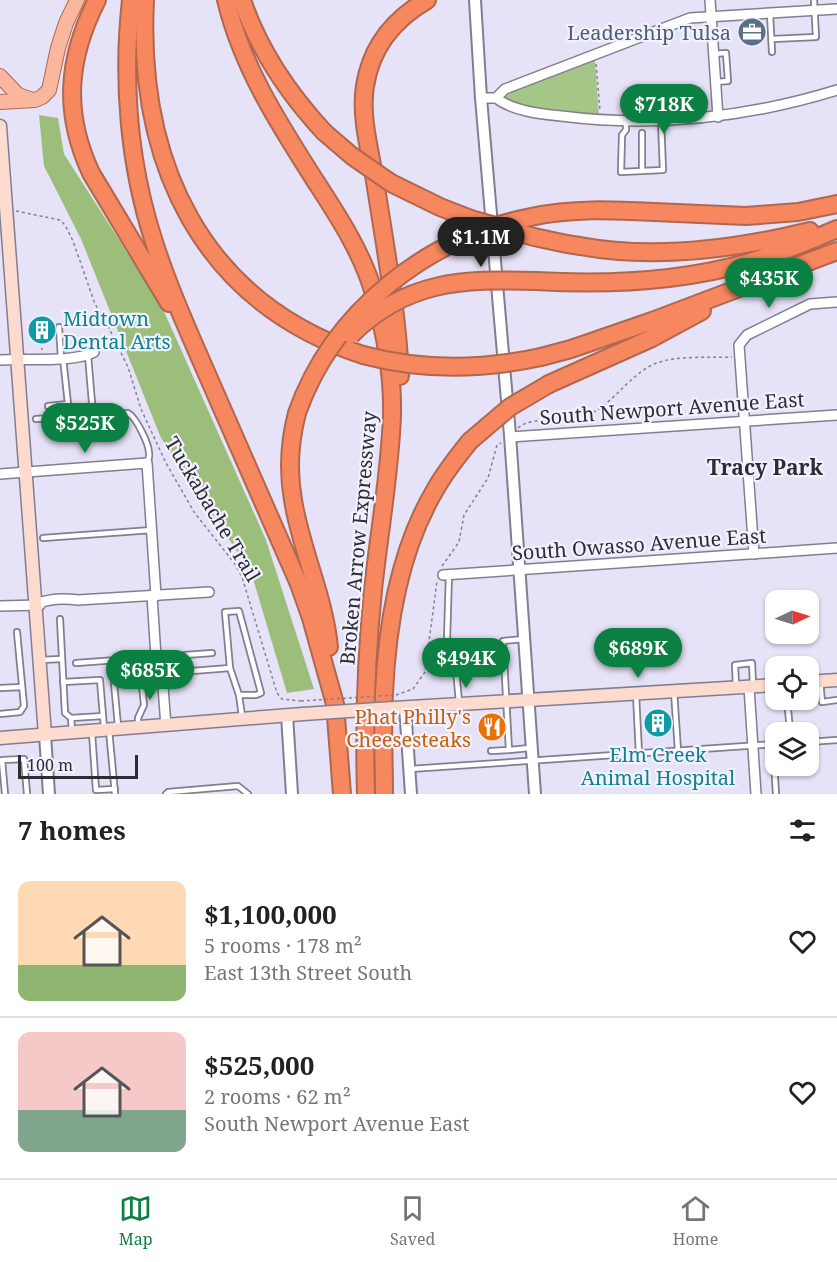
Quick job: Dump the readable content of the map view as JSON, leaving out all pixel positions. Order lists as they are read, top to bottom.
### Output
{
  "streets": {
    "highway": ["Broken Arrow Expressway"],
    "street": ["South Newport Avenue East", "South Owasso Avenue East"],
    "path": ["Tuckabache Trail"]
  },
  "crossings": [
    ["South Newport Avenue East", "Tuckabache Trail"],
    ["Tuckabache Trail", "South Owasso Avenue East"]
  ],
  "districts": ["Tracy Park"],
  "places": {
    "office": ["Leadership Tulsa"],
    "building": ["Midtown Dental Arts", "Elm Creek Animal Hospital"],
    "restaurant": ["Phat Philly's Cheesesteaks"]
  },
  "scale_bar": "100 m",
  "north": "right",
  "page": {
    "price": [
      "$718K",
      "$1.1M",
      "$435K",
      "$525K",
      "$689K",
      "$494K",
      "$685K"
    ],
    "scale": "100 m",
    "heading": "7 homes",
    "list": [
      {
        "name": "$1,100,000",
        "note": "5 rooms · 178 m² · East 13th Street South"
      },
      {
        "name": "$525,000",
        "note": "2 rooms · 62 m² · South Newport Avenue East"
      }
    ],
    "tabs": ["Map", "Saved", "Home"]
  }
}
